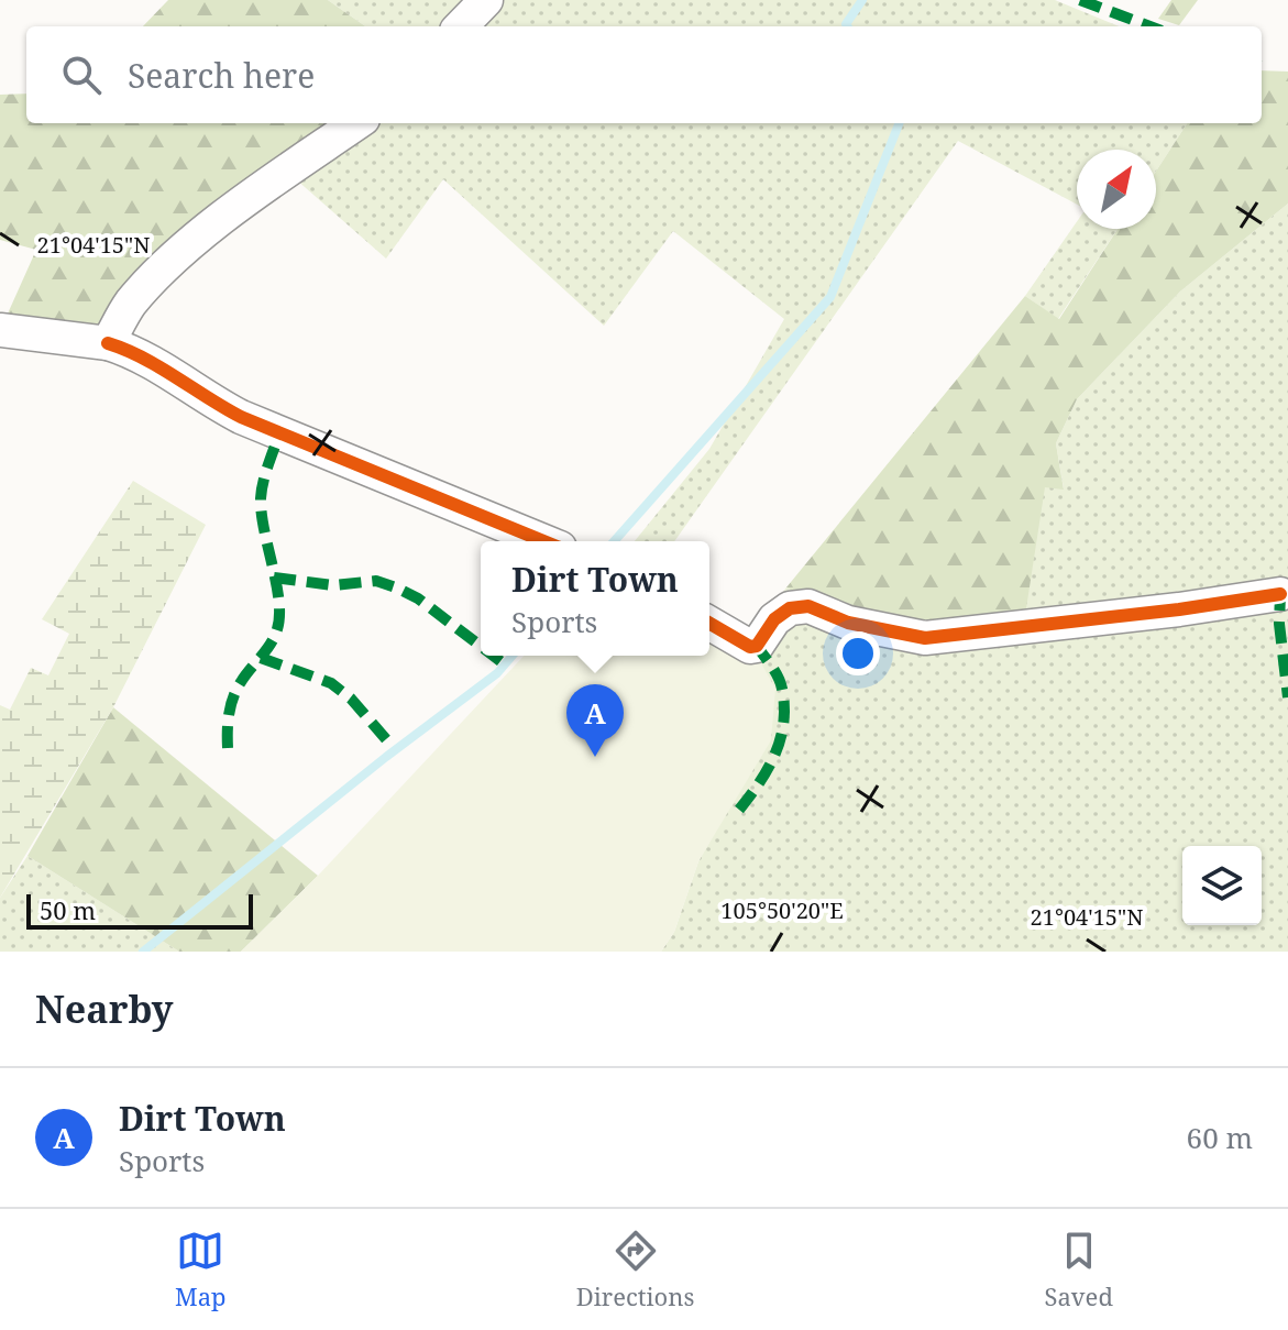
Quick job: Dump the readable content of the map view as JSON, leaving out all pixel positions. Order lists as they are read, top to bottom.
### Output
{
  "scale_bar": "50 m",
  "north": "top right",
  "page": {
    "search": "Search here",
    "popup": ["Dirt Town", "Sports"],
    "pins": "A",
    "scale": "50 m",
    "heading": "Nearby",
    "list": [
      {
        "mark": "A",
        "name": "Dirt Town",
        "note": "Sports",
        "value": "60 m"
      }
    ],
    "nav": ["Map", "Directions", "Saved"]
  },
  "coordinates": ["21°04'15\"N", "105°50'20\"E"]
}
